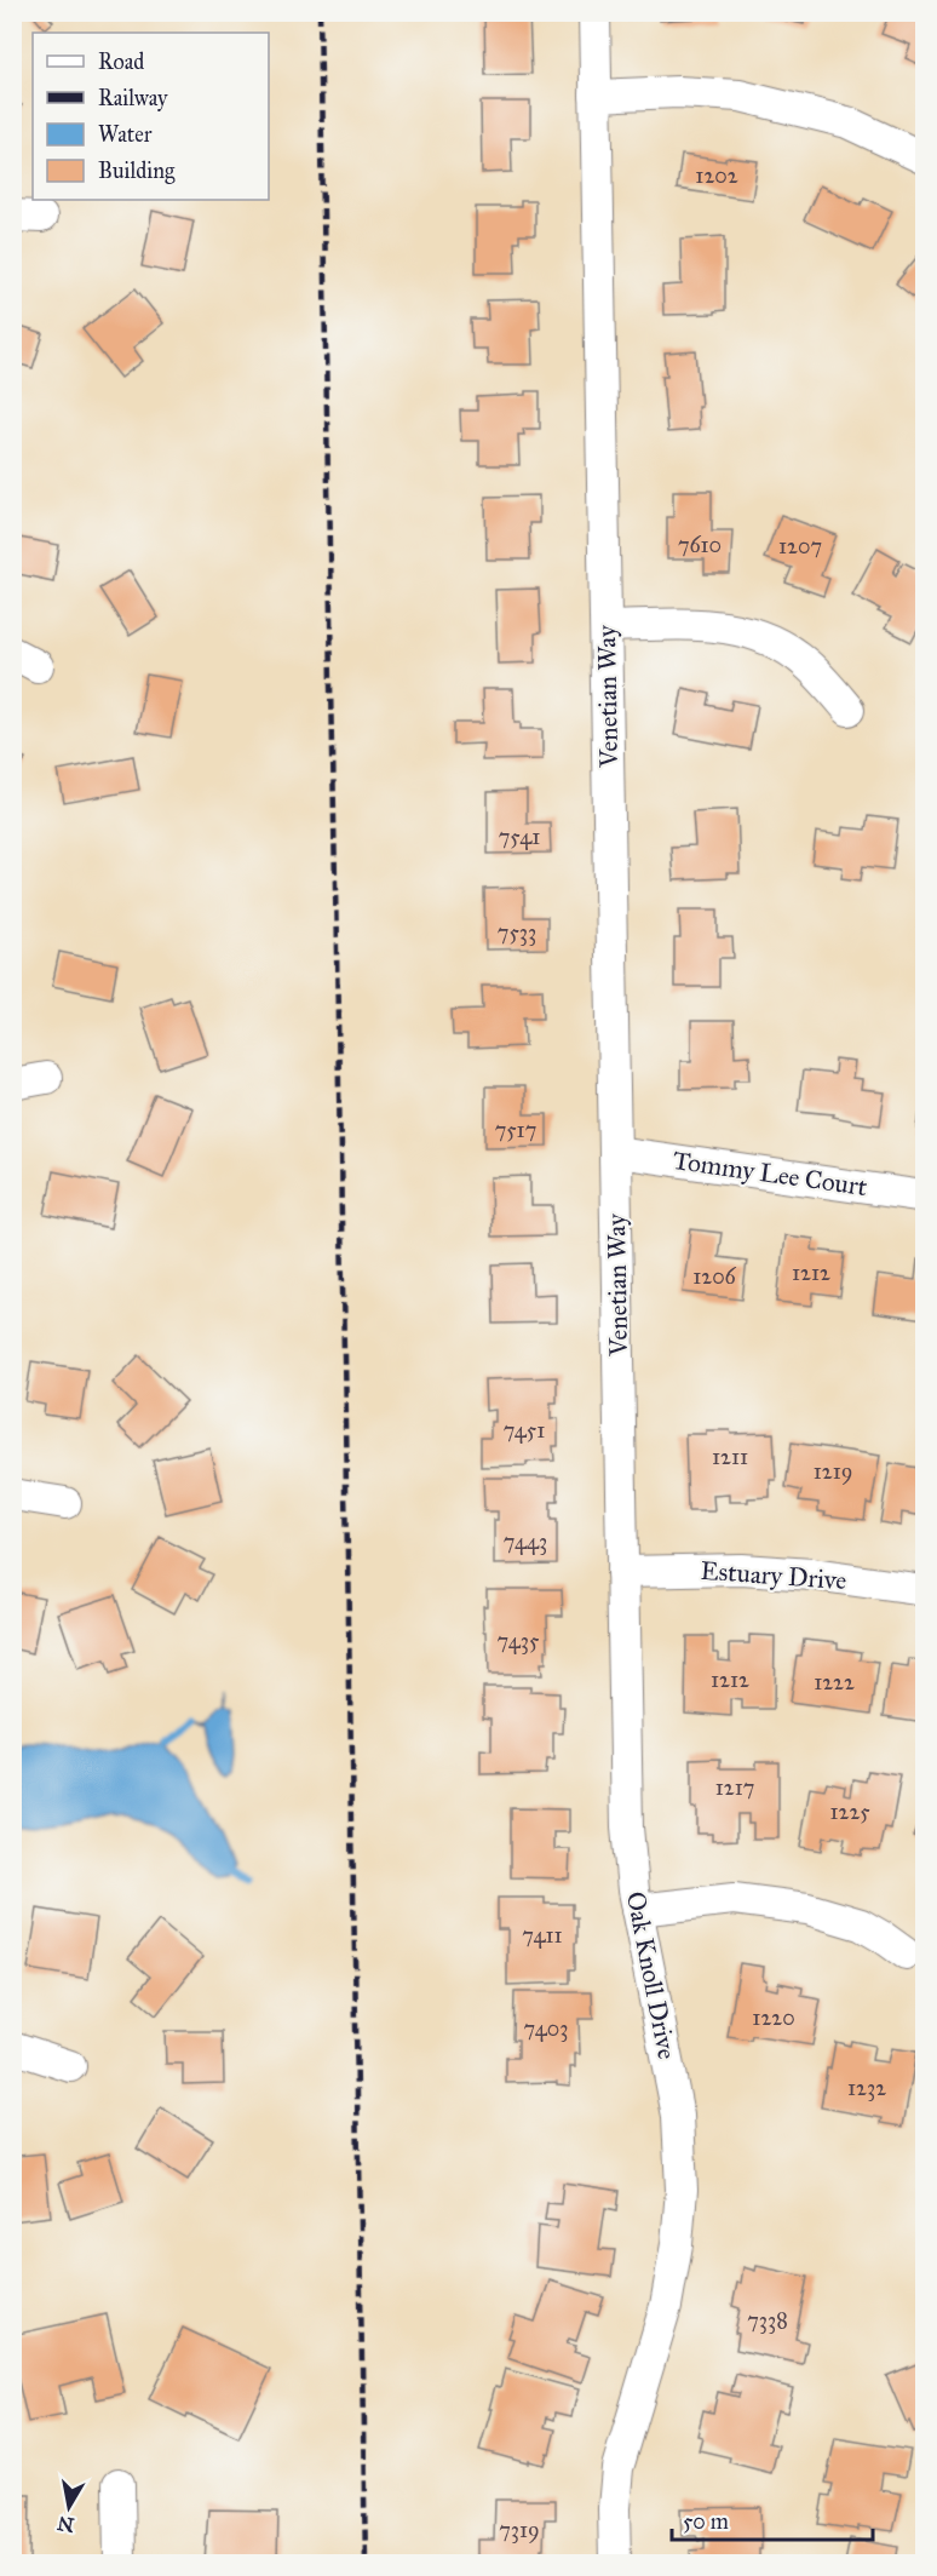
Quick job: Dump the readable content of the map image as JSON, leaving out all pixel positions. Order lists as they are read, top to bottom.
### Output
{
  "streets": {
    "street": [
      "Venetian Way",
      "Tommy Lee Court",
      "Estuary Drive",
      "Oak Knoll Drive"
    ]
  },
  "crossings": [
    ["Venetian Way", "Tommy Lee Court"],
    ["Venetian Way", "Oak Knoll Drive"],
    ["Estuary Drive", "Oak Knoll Drive"]
  ],
  "house_numbers": [
    "1202",
    "7610",
    "1207",
    "7541",
    "7533",
    "7517",
    "1212",
    "1206",
    "7451",
    "1211",
    "1219",
    "7443",
    "7435",
    "1212",
    "1222",
    "1217",
    "1225",
    "7411",
    "1220",
    "7403",
    "1232",
    "7338",
    "7319"
  ],
  "legend": [
    "Road",
    "Railway",
    "Water",
    "Building"
  ],
  "scale_bar": "50 m",
  "north": "bottom"
}
